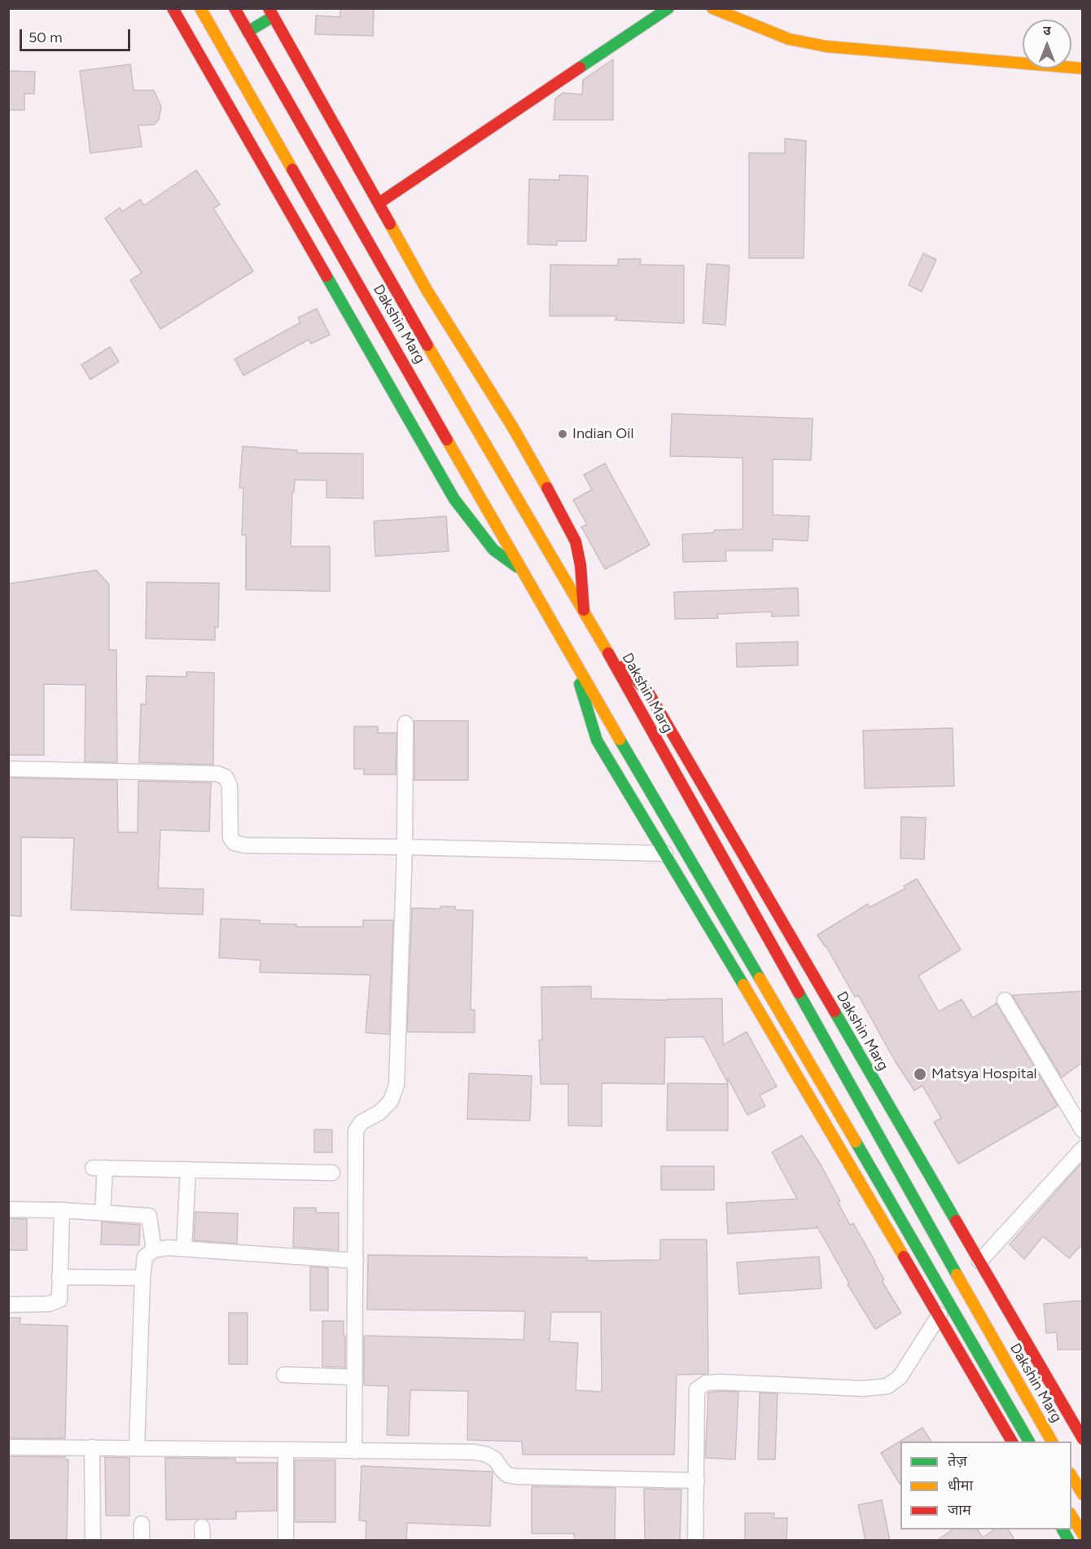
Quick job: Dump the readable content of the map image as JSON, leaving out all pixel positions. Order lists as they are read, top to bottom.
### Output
{
  "streets": {
    "main road": ["Dakshin Marg"]
  },
  "places": ["Indian Oil", "Matsya Hospital"],
  "legend": ["तेज़", "धीमा", "जाम"],
  "scale_bar": "50 m",
  "north": "top"
}
